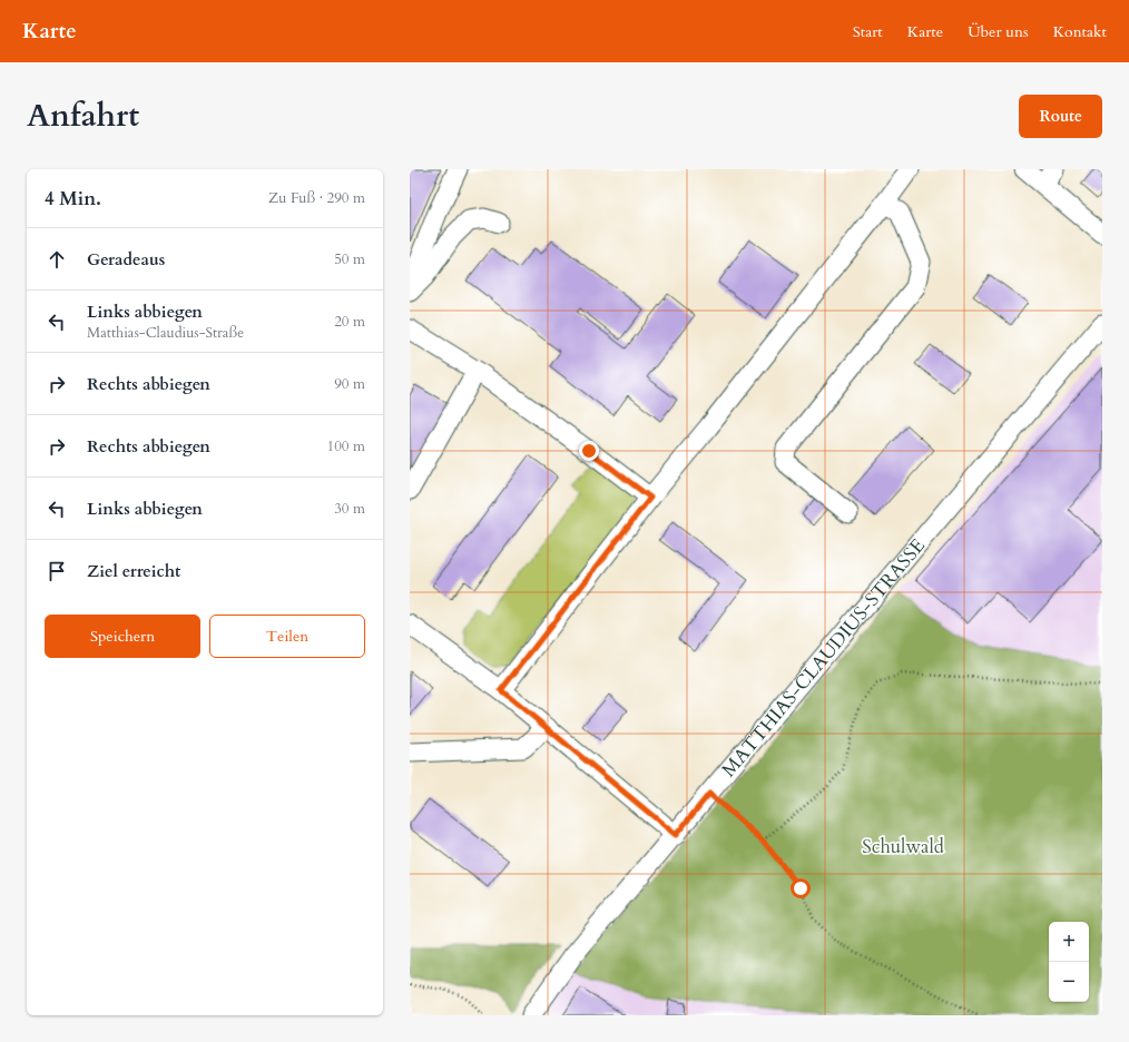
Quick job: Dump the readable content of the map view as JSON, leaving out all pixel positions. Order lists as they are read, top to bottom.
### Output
{
  "streets": {
    "street": ["MATTHIAS-CLAUDIUS-STRASSE"]
  },
  "parks": ["Schulwald"],
  "page": {
    "header": "Karte",
    "nav": [
      "Start",
      "Karte",
      "Über uns",
      "Kontakt"
    ],
    "title": "Anfahrt",
    "buttons": [
      "Route",
      ["Speichern", "Teilen"]
    ],
    "heading": ["4 Min.", "Zu Fuß · 290 m"],
    "list": [
      ["Geradeaus", "50 m"],
      ["Links abbiegen", "Matthias-Claudius-Straße", "20 m"],
      ["Rechts abbiegen", "90 m"],
      ["Rechts abbiegen", "100 m"],
      ["Links abbiegen", "30 m"],
      "Ziel erreicht"
    ],
    "map_buttons": ["+", "−"]
  }
}
